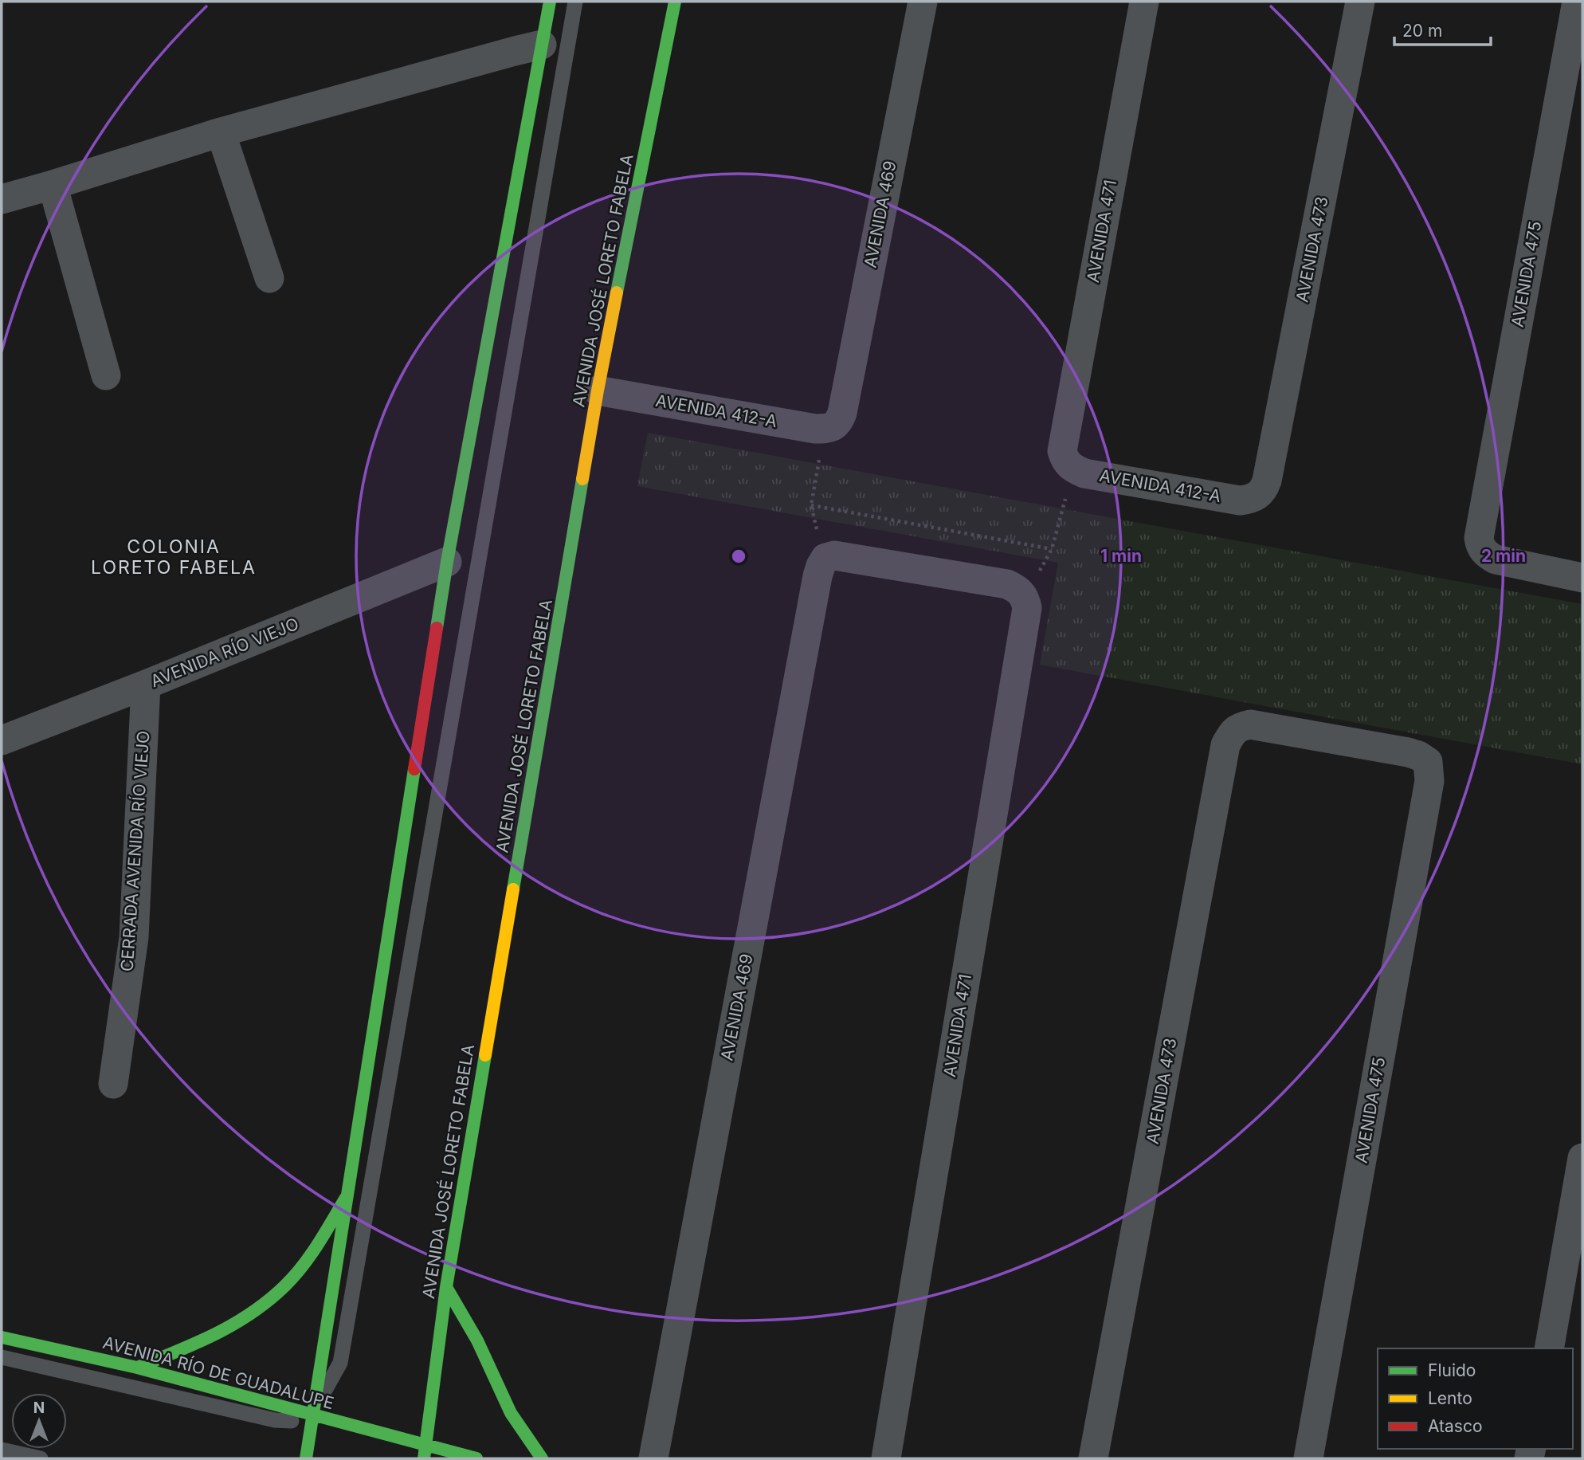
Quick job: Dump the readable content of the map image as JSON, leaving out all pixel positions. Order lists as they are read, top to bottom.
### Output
{
  "streets": {
    "main road": ["AVENIDA JOSÉ LORETO FABELA", "AVENIDA RÍO DE GUADALUPE"],
    "street": [
      "AVENIDA 469",
      "AVENIDA 471",
      "AVENIDA 473",
      "AVENIDA 475",
      "AVENIDA 412-A",
      "AVENIDA RÍO VIEJO",
      "CERRADA AVENIDA RÍO VIEJO"
    ]
  },
  "crossings": [
    ["AVENIDA 469", "AVENIDA 412-A"],
    ["AVENIDA 471", "AVENIDA 412-A"],
    ["AVENIDA 473", "AVENIDA 475"],
    ["AVENIDA 473", "AVENIDA 412-A"],
    ["AVENIDA JOSÉ LORETO FABELA", "AVENIDA 412-A"],
    ["AVENIDA JOSÉ LORETO FABELA", "AVENIDA RÍO DE GUADALUPE"],
    ["AVENIDA RÍO VIEJO", "CERRADA AVENIDA RÍO VIEJO"]
  ],
  "districts": ["COLONIA LORETO FABELA"],
  "legend": ["Fluido", "Lento", "Atasco"],
  "scale_bar": "20 m",
  "north": "top",
  "rings": ["1 min", "2 min"]
}
